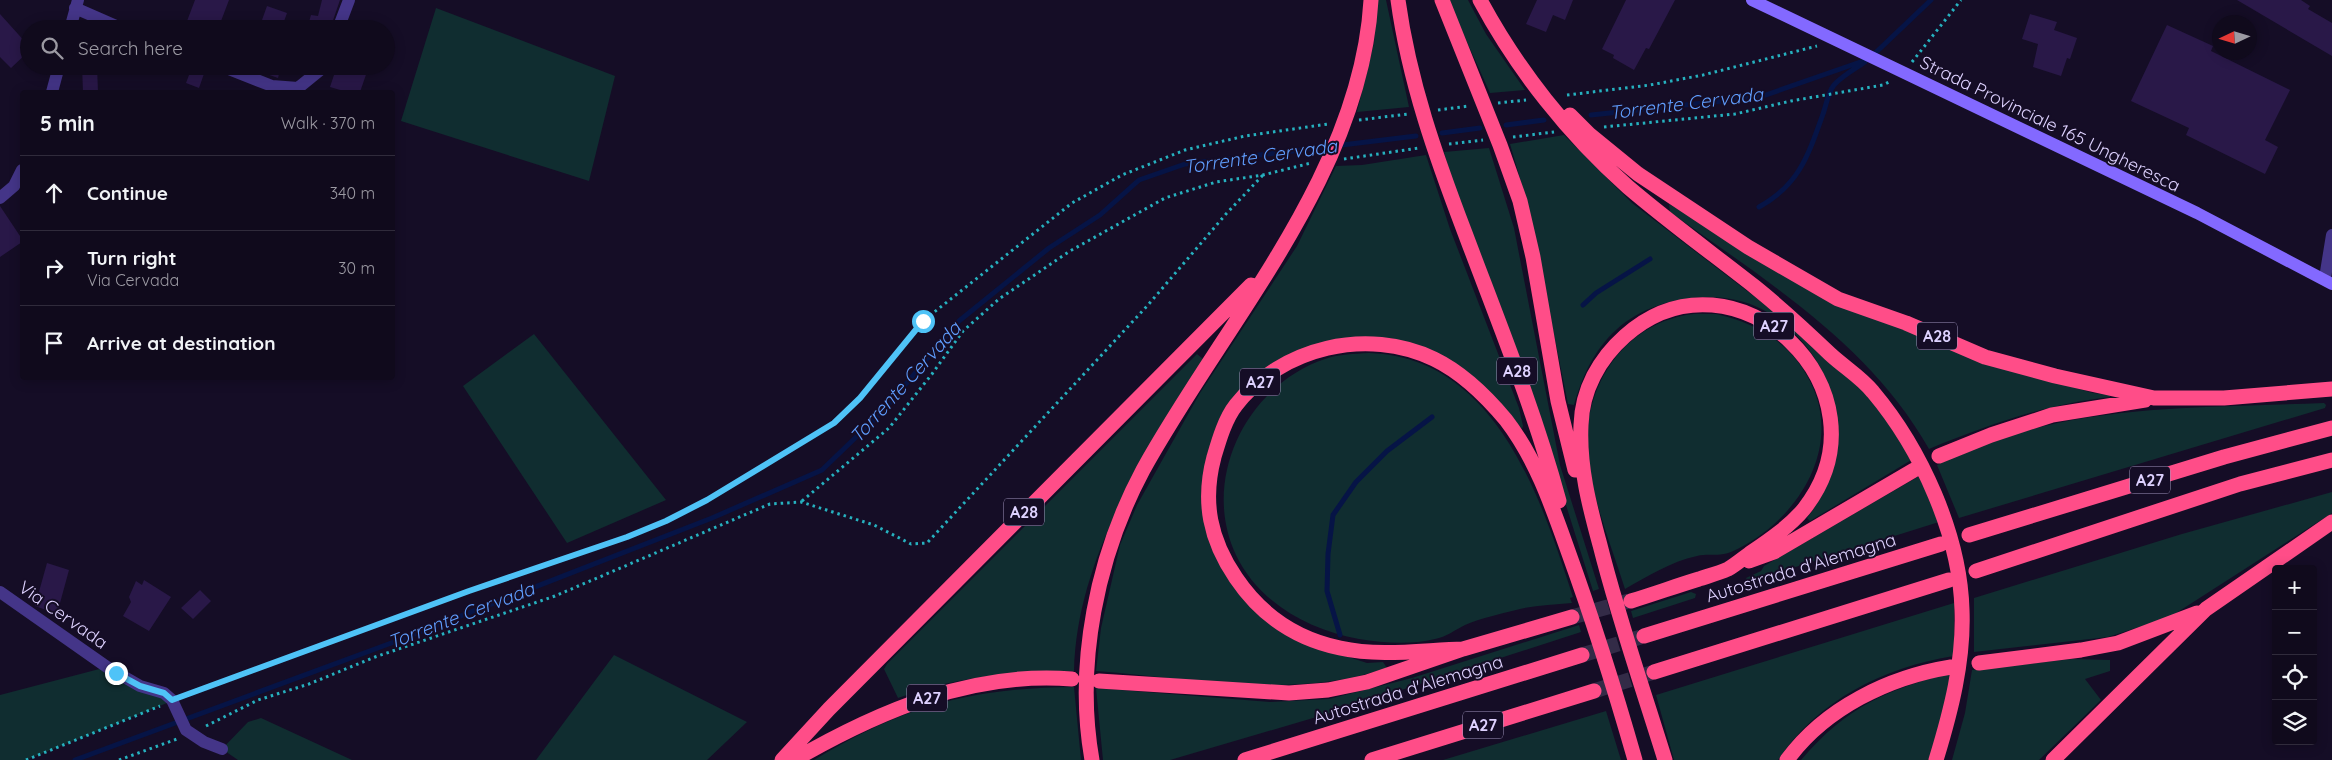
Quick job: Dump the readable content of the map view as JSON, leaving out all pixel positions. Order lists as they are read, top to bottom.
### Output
{
  "streets": {
    "highway": ["A27", "A28", "Autostrada d'Alemagna"],
    "main road": ["Strada Provinciale 165 Ungheresca"],
    "street": ["Via Cervada"]
  },
  "crossings": [
    ["A27", "A28"]
  ],
  "water": ["Torrente Cervada"],
  "north": "left",
  "page": {
    "search": "Search here",
    "heading": ["5 min", "Walk · 370 m"],
    "list": [
      ["Continue", "340 m"],
      ["Turn right", "Via Cervada", "30 m"],
      "Arrive at destination"
    ],
    "map_buttons": ["+", "−"]
  }
}
